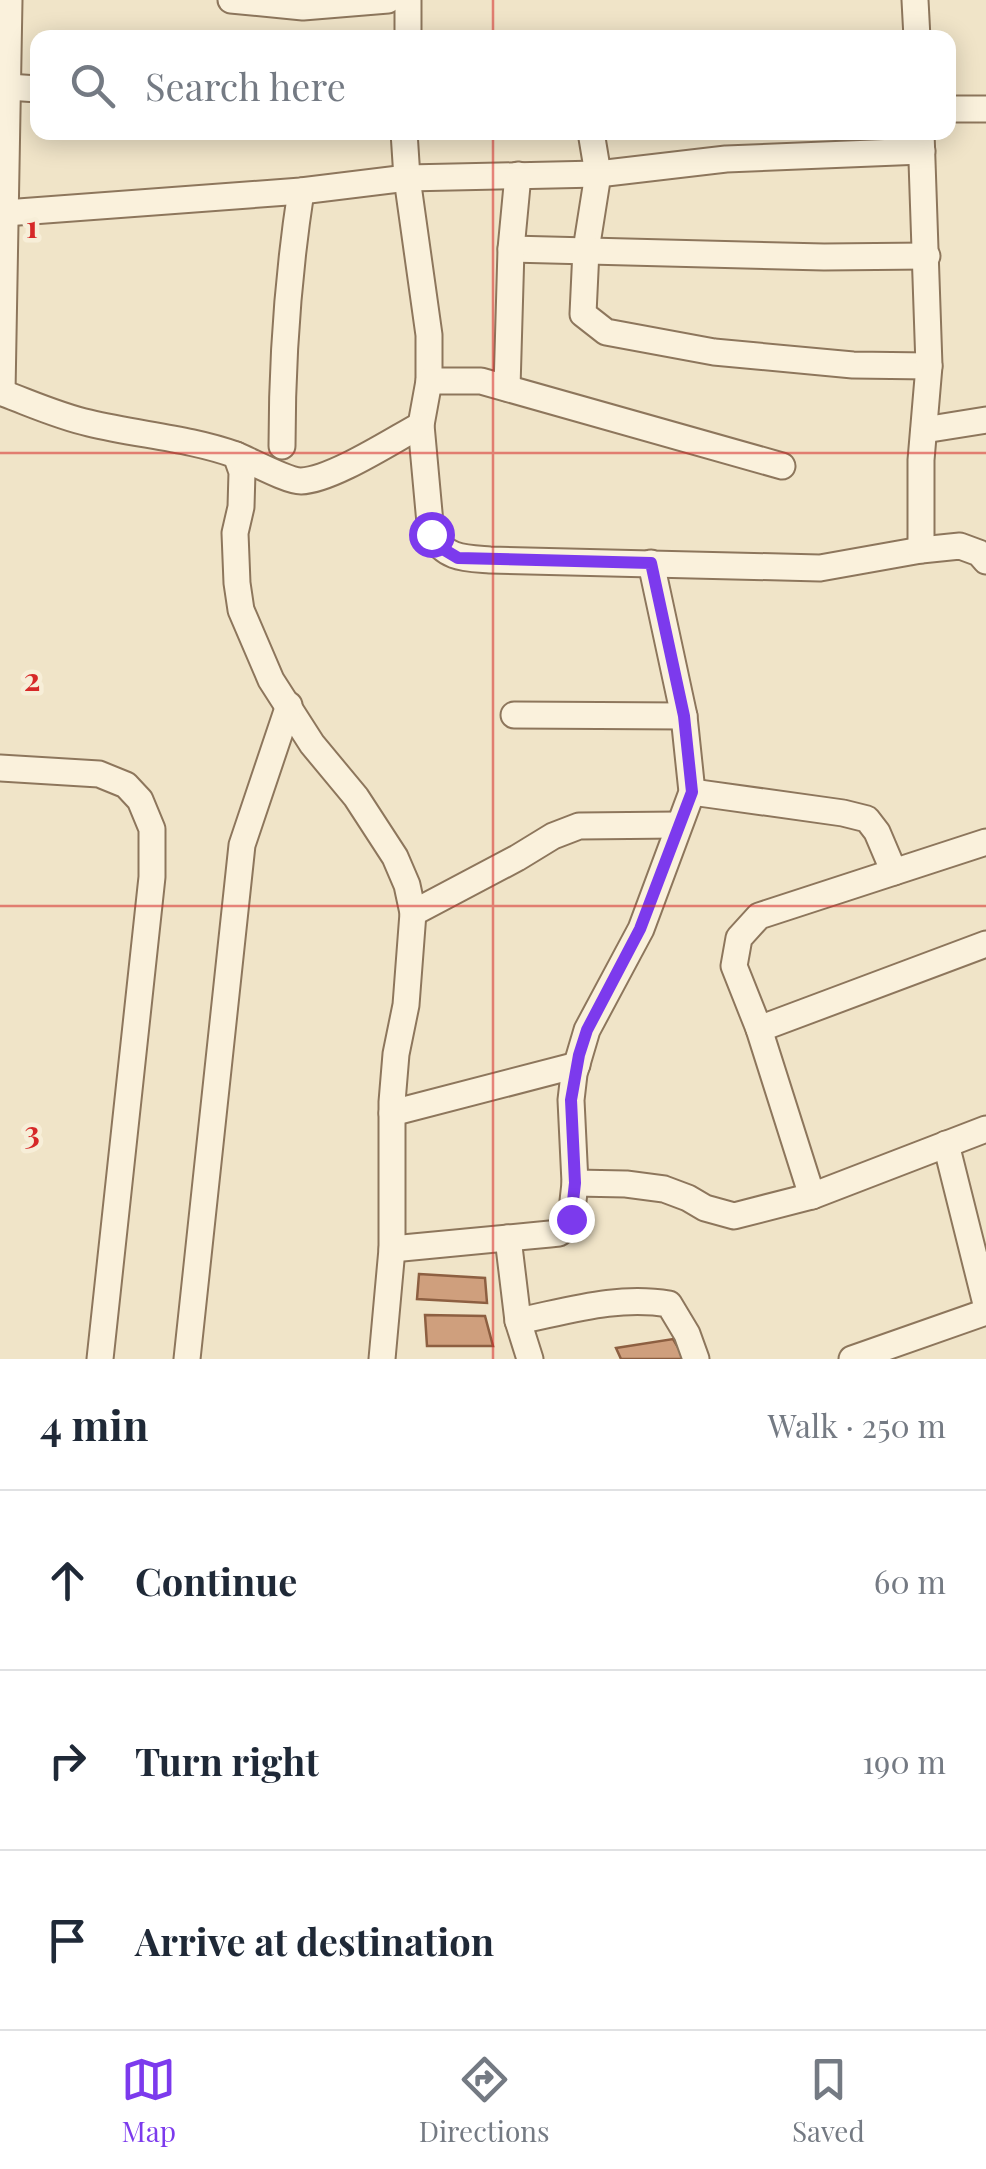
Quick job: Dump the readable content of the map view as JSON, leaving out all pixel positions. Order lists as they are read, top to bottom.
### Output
{
  "page": {
    "search": "Search here",
    "heading": ["4 min", "Walk · 250 m"],
    "list": [
      ["Continue", "60 m"],
      ["Turn right", "190 m"],
      "Arrive at destination"
    ],
    "nav": ["Map", "Directions", "Saved"]
  },
  "grid": {
    "rows": ["1", "2", "3"]
  }
}
